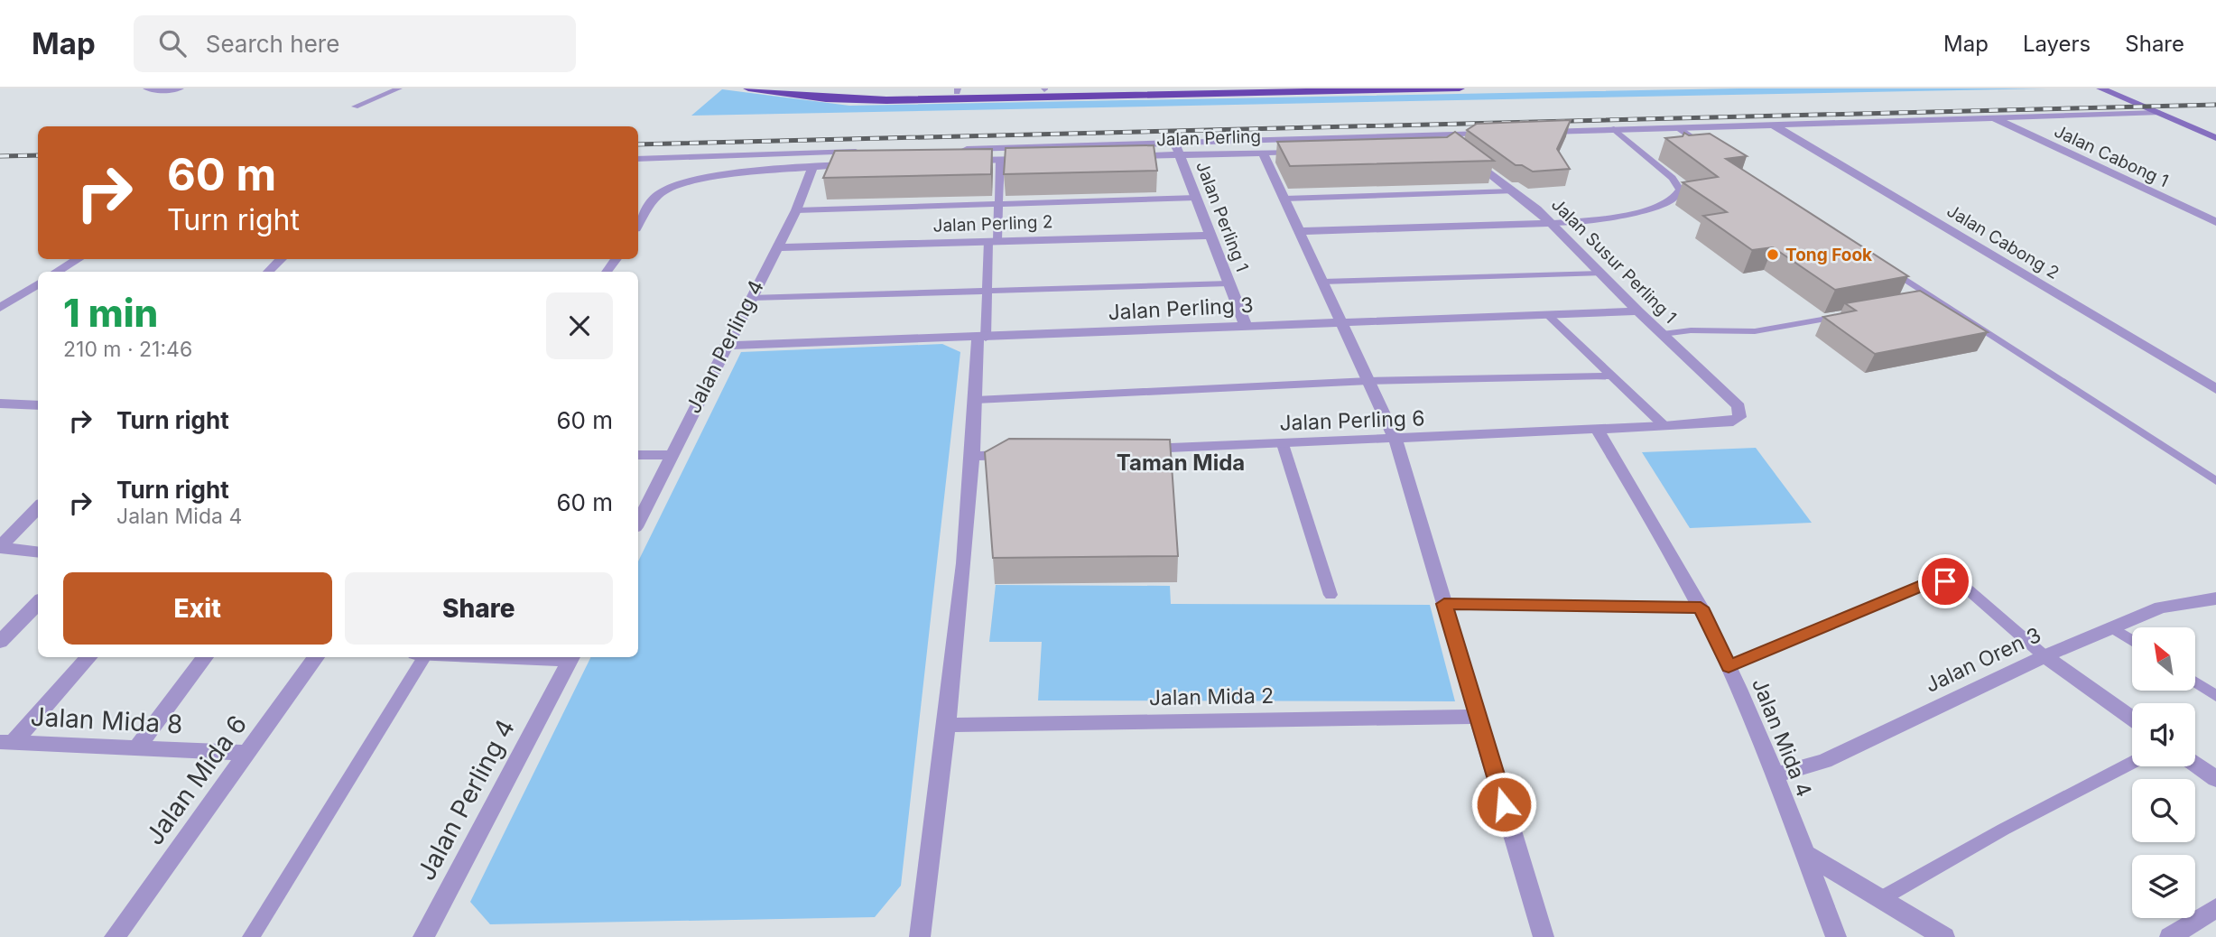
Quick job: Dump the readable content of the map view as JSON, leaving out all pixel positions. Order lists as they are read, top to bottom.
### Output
{
  "streets": {
    "street": [
      "Jalan Perling",
      "Jalan Cabong 1",
      "Jalan Perling 1",
      "Jalan Perling 2",
      "Jalan Cabong 2",
      "Jalan Susur Perling 1",
      "Jalan Perling 3",
      "Jalan Perling 4",
      "Jalan Perling 6",
      "Jalan Oren 3",
      "Jalan Mida 2",
      "Jalan Mida 8",
      "Jalan Mida 4",
      "Jalan Mida 6"
    ]
  },
  "crossings": [
    ["Jalan Perling", "Jalan Perling 1"],
    ["Jalan Perling 1", "Jalan Perling 2"],
    ["Jalan Perling 1", "Jalan Perling 3"],
    ["Jalan Perling 2", "Jalan Perling 4"],
    ["Jalan Susur Perling 1", "Jalan Perling 3"],
    ["Jalan Susur Perling 1", "Jalan Perling 6"],
    ["Jalan Perling 3", "Jalan Perling 4"],
    ["Jalan Perling 6", "Jalan Mida 4"],
    ["Jalan Oren 3", "Jalan Mida 4"],
    ["Jalan Mida 8", "Jalan Mida 6"]
  ],
  "districts": ["Taman Mida"],
  "places": ["Tong Fook"],
  "north": "top left",
  "page": {
    "header": "Map",
    "search": "Search here",
    "nav": ["Map", "Layers", "Share"],
    "turn": ["60 m", "Turn right"],
    "heading": ["1 min", "210 m · 21:46"],
    "list": [
      {
        "name": "Turn right",
        "value": "60 m"
      },
      {
        "name": "Turn right",
        "note": "Jalan Mida 4",
        "value": "60 m"
      }
    ],
    "buttons": ["Exit", "Share"]
  }
}
